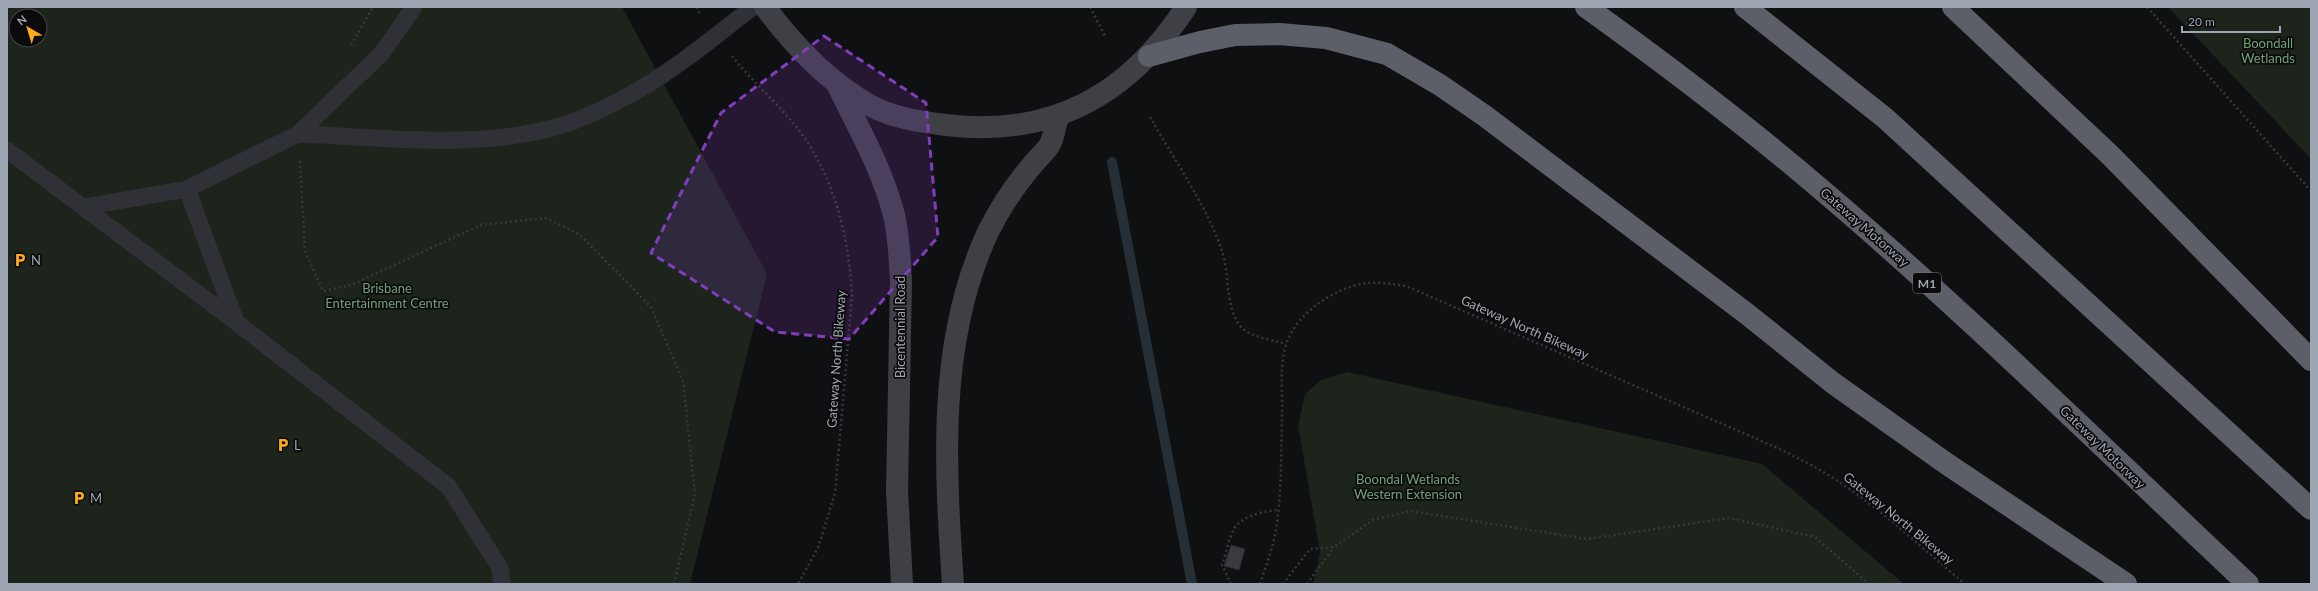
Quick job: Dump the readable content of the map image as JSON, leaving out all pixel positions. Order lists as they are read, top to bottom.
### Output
{
  "streets": {
    "highway": ["Gateway Motorway", "M1"],
    "main road": ["Bicentennial Road"],
    "path": ["Gateway North Bikeway"]
  },
  "parks": ["Boondall Wetlands", "Brisbane Entertainment Centre", "Boondal Wetlands Western Extension"],
  "places": {
    "parking": ["N", "L", "M"]
  },
  "scale_bar": "20 m",
  "north": "top left"
}
